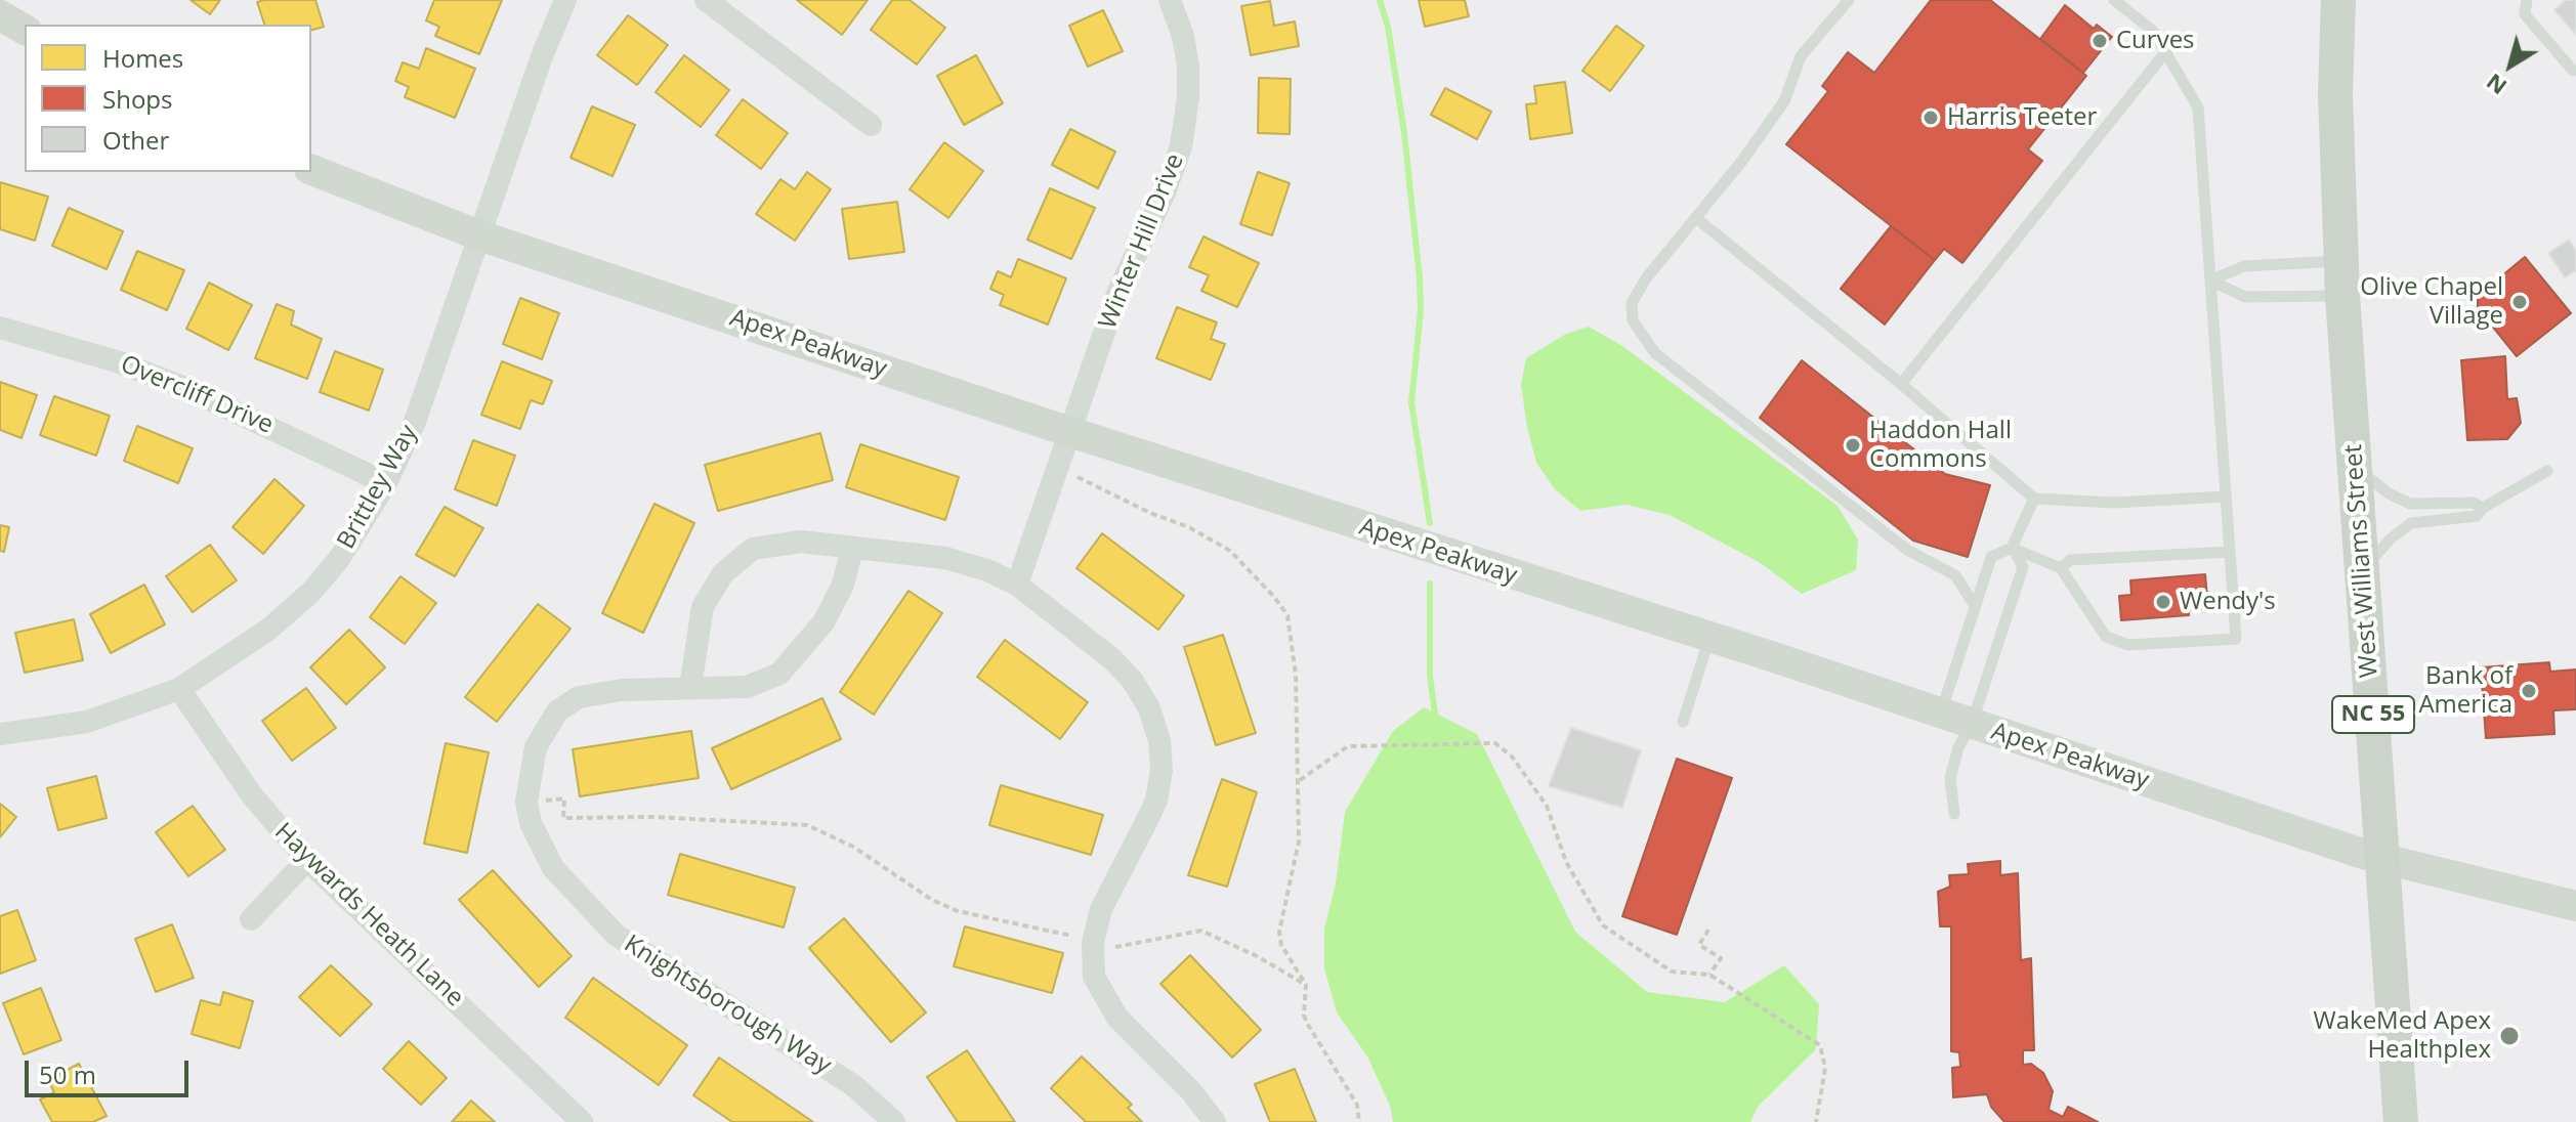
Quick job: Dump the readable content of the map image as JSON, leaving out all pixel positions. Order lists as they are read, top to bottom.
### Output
{
  "streets": {
    "main road": ["Apex Peakway", "West Williams Street", "NC 55"],
    "street": [
      "Winter Hill Drive",
      "Overcliff Drive",
      "Brittley Way",
      "Haywards Heath Lane",
      "Knightsborough Way"
    ]
  },
  "crossings": [
    ["Winter Hill Drive", "Apex Peakway"],
    ["Apex Peakway", "Brittley Way"],
    ["Apex Peakway", "West Williams Street"],
    ["Overcliff Drive", "Brittley Way"],
    ["Brittley Way", "Haywards Heath Lane"]
  ],
  "places": [
    "Curves",
    "Harris Teeter",
    "Olive Chapel Village",
    "Haddon Hall Commons",
    "Wendy's",
    "Bank of America",
    "WakeMed Apex Healthplex"
  ],
  "legend": ["Homes", "Shops", "Other"],
  "scale_bar": "50 m",
  "north": "bottom left"
}
